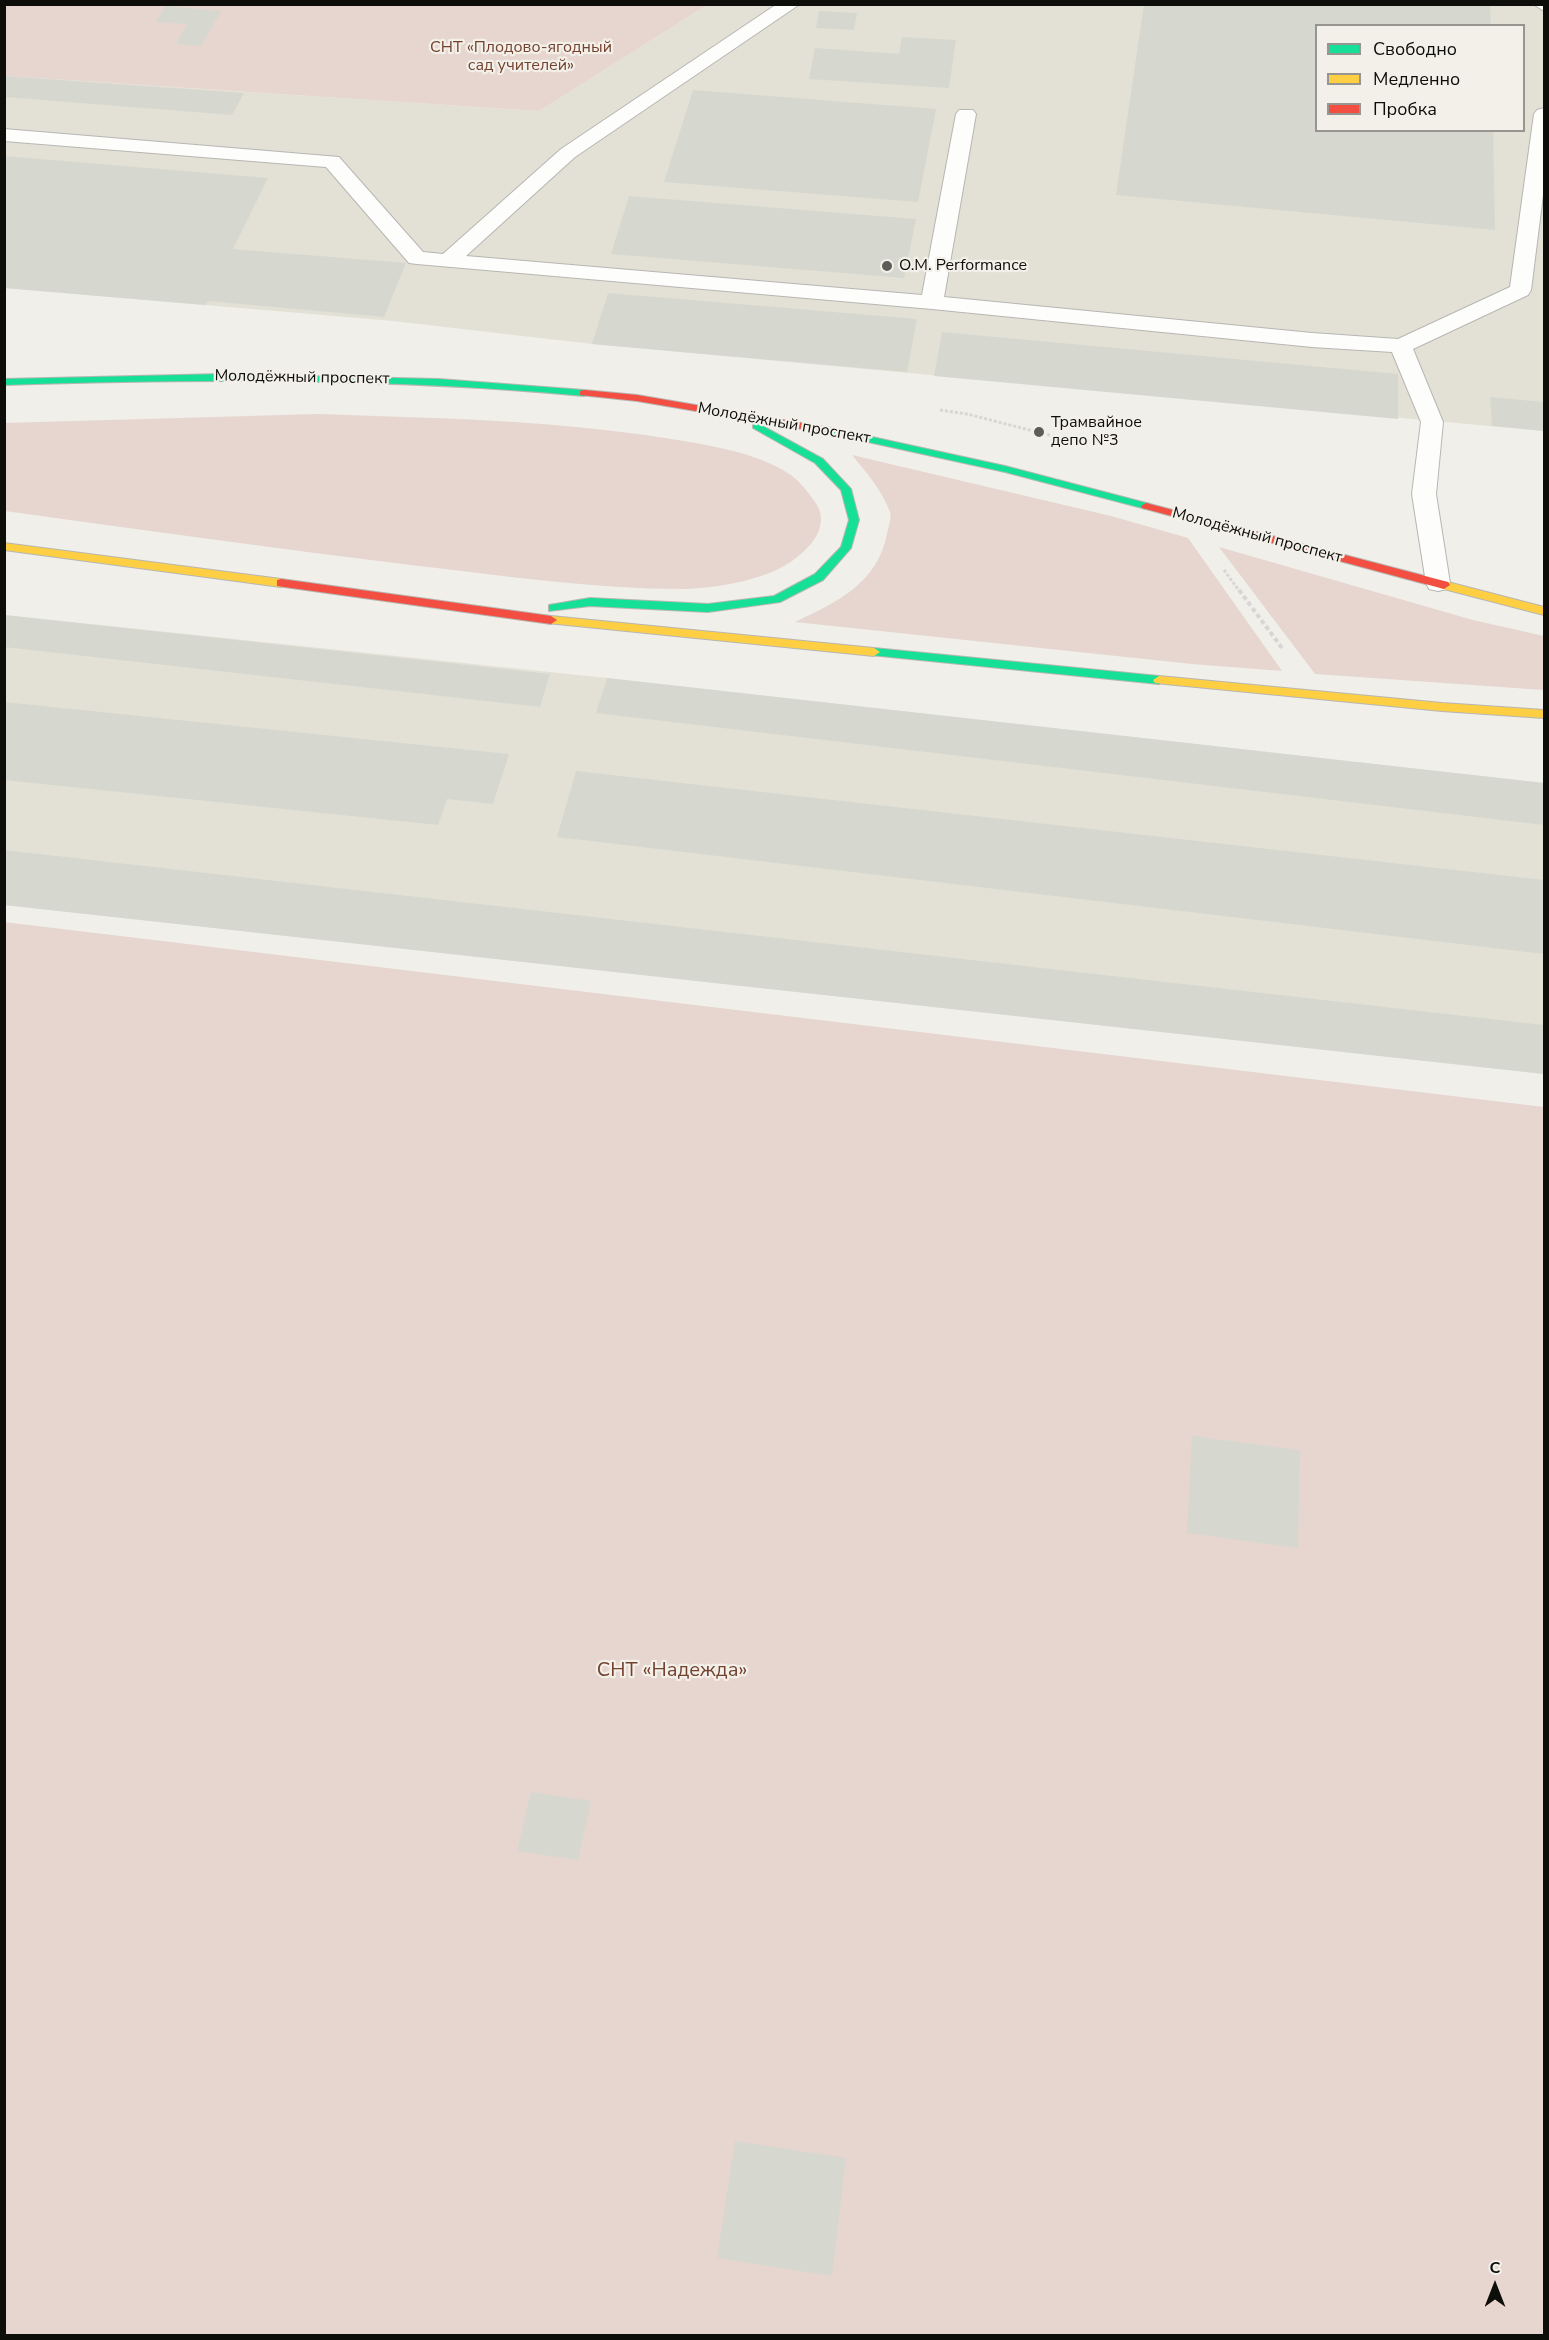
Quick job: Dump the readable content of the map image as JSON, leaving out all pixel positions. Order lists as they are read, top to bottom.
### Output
{
  "streets": {
    "main road": ["Молодёжный проспект"]
  },
  "parks": ["СНТ «Плодово-ягодный сад учителей»", "СНТ «Надежда»"],
  "places": ["O.M. Performance", "Трамвайное депо №3"],
  "legend": ["Свободно", "Медленно", "Пробка"],
  "north": "top"
}
